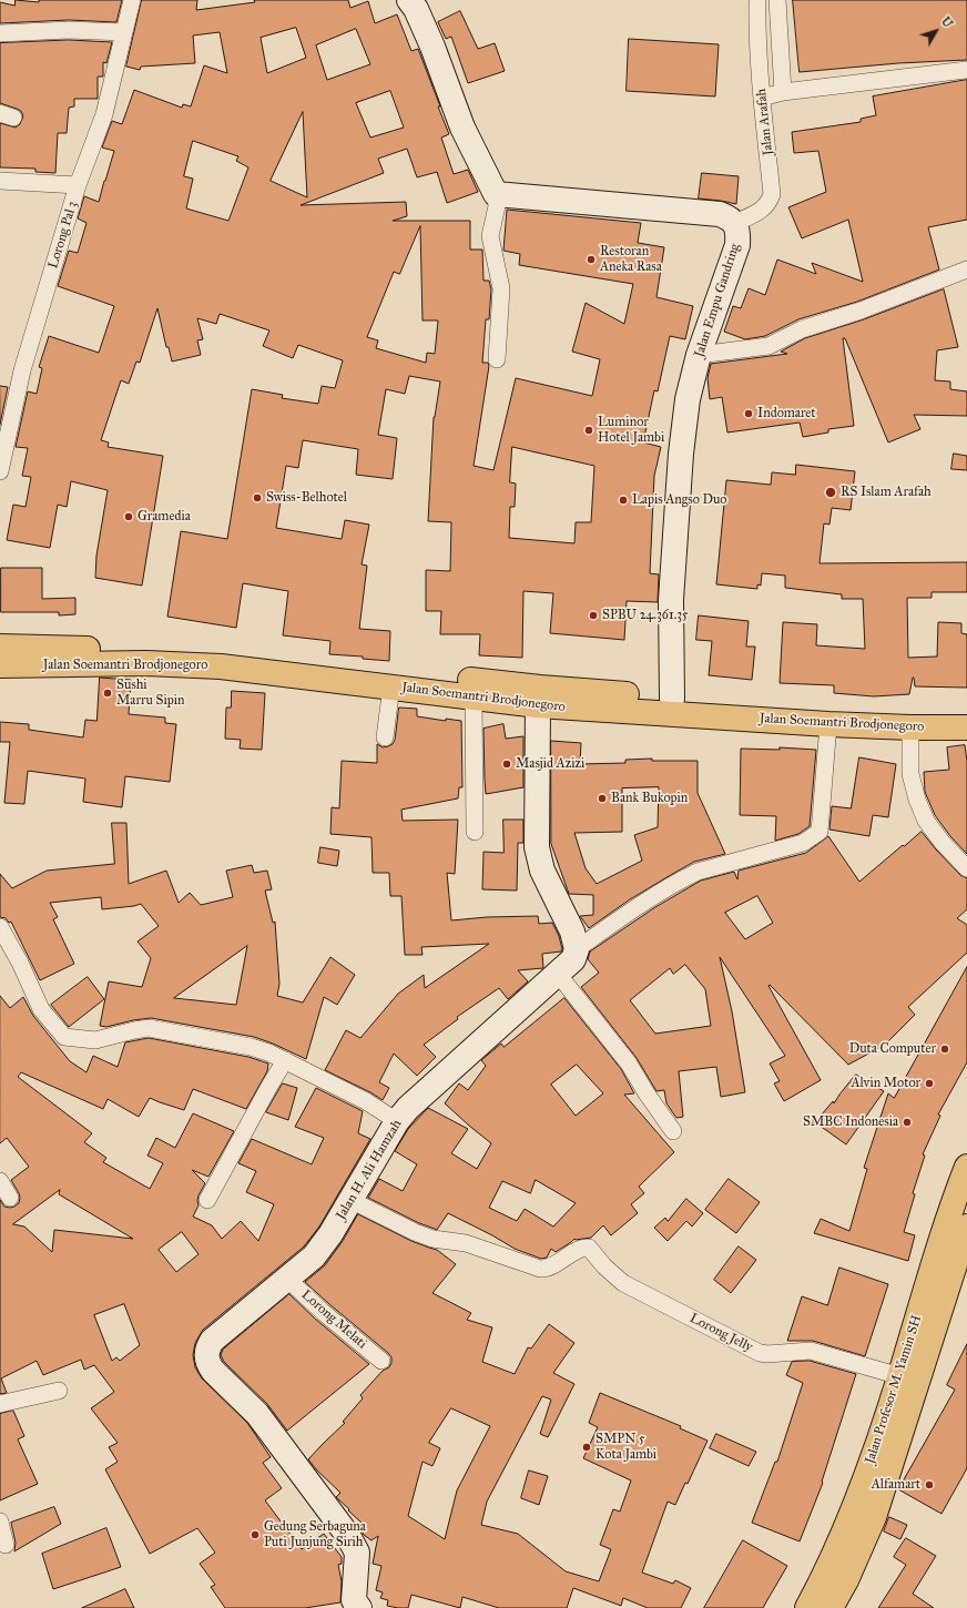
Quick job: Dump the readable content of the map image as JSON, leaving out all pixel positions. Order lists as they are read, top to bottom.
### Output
{
  "streets": {
    "main road": ["Jalan Soemantri Brodjonegoro", "Jalan Profesor M. Yamin SH"],
    "street": [
      "Jalan Arafah",
      "Lorong Pal 3",
      "Jalan Empu Gandring",
      "Jalan H. Ali Hamzah",
      "Lorong Melati",
      "Lorong Jelly"
    ]
  },
  "crossings": [
    ["Jalan Arafah", "Jalan Empu Gandring"],
    ["Jalan Empu Gandring", "Jalan Soemantri Brodjonegoro"],
    ["Jalan H. Ali Hamzah", "Lorong Melati"],
    ["Jalan H. Ali Hamzah", "Lorong Jelly"],
    ["Lorong Jelly", "Jalan Profesor M. Yamin SH"]
  ],
  "places": [
    "Restoran Aneka Rasa",
    "Indomaret",
    "Luminor Hotel Jambi",
    "RS Islam Arafah",
    "Swiss-Belhotel",
    "Lapis Angso Duo",
    "Gramedia",
    "SPBU 24.361.35",
    "Sushi Marru Sipin",
    "Masjid Azizi",
    "Bank Bukopin",
    "Duta Computer",
    "Alvin Motor",
    "SMBC Indonesia",
    "SMPN 5 Kota Jambi",
    "Alfamart",
    "Gedung Serbaguna Puti Junjung Sirih"
  ],
  "north": "top right"
}
